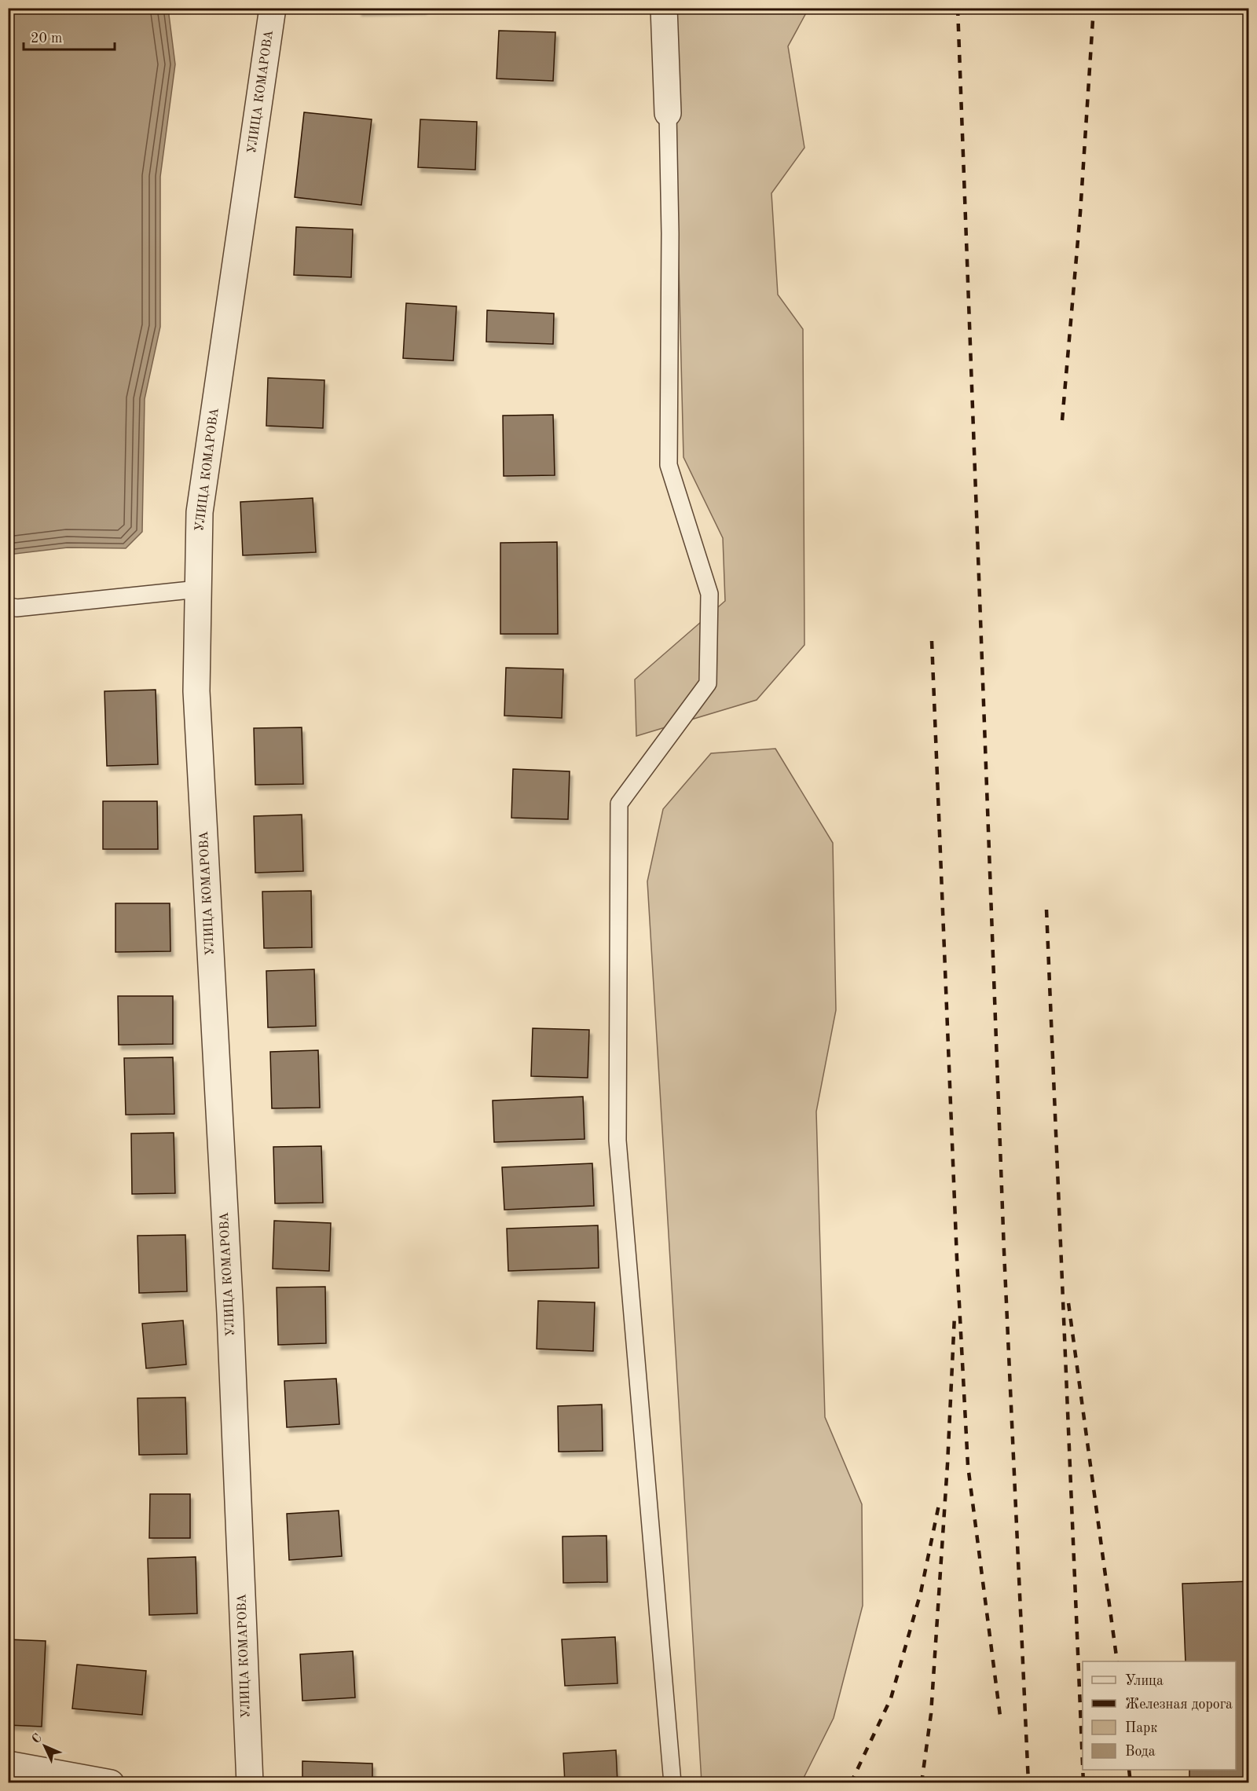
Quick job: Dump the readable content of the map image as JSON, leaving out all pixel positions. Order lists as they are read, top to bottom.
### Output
{
  "streets": {
    "street": ["УЛИЦА КОМАРОВА"]
  },
  "legend": [
    "Улица",
    "Железная дорога",
    "Парк",
    "Вода"
  ],
  "scale_bar": "20 m",
  "north": "top left"
}
